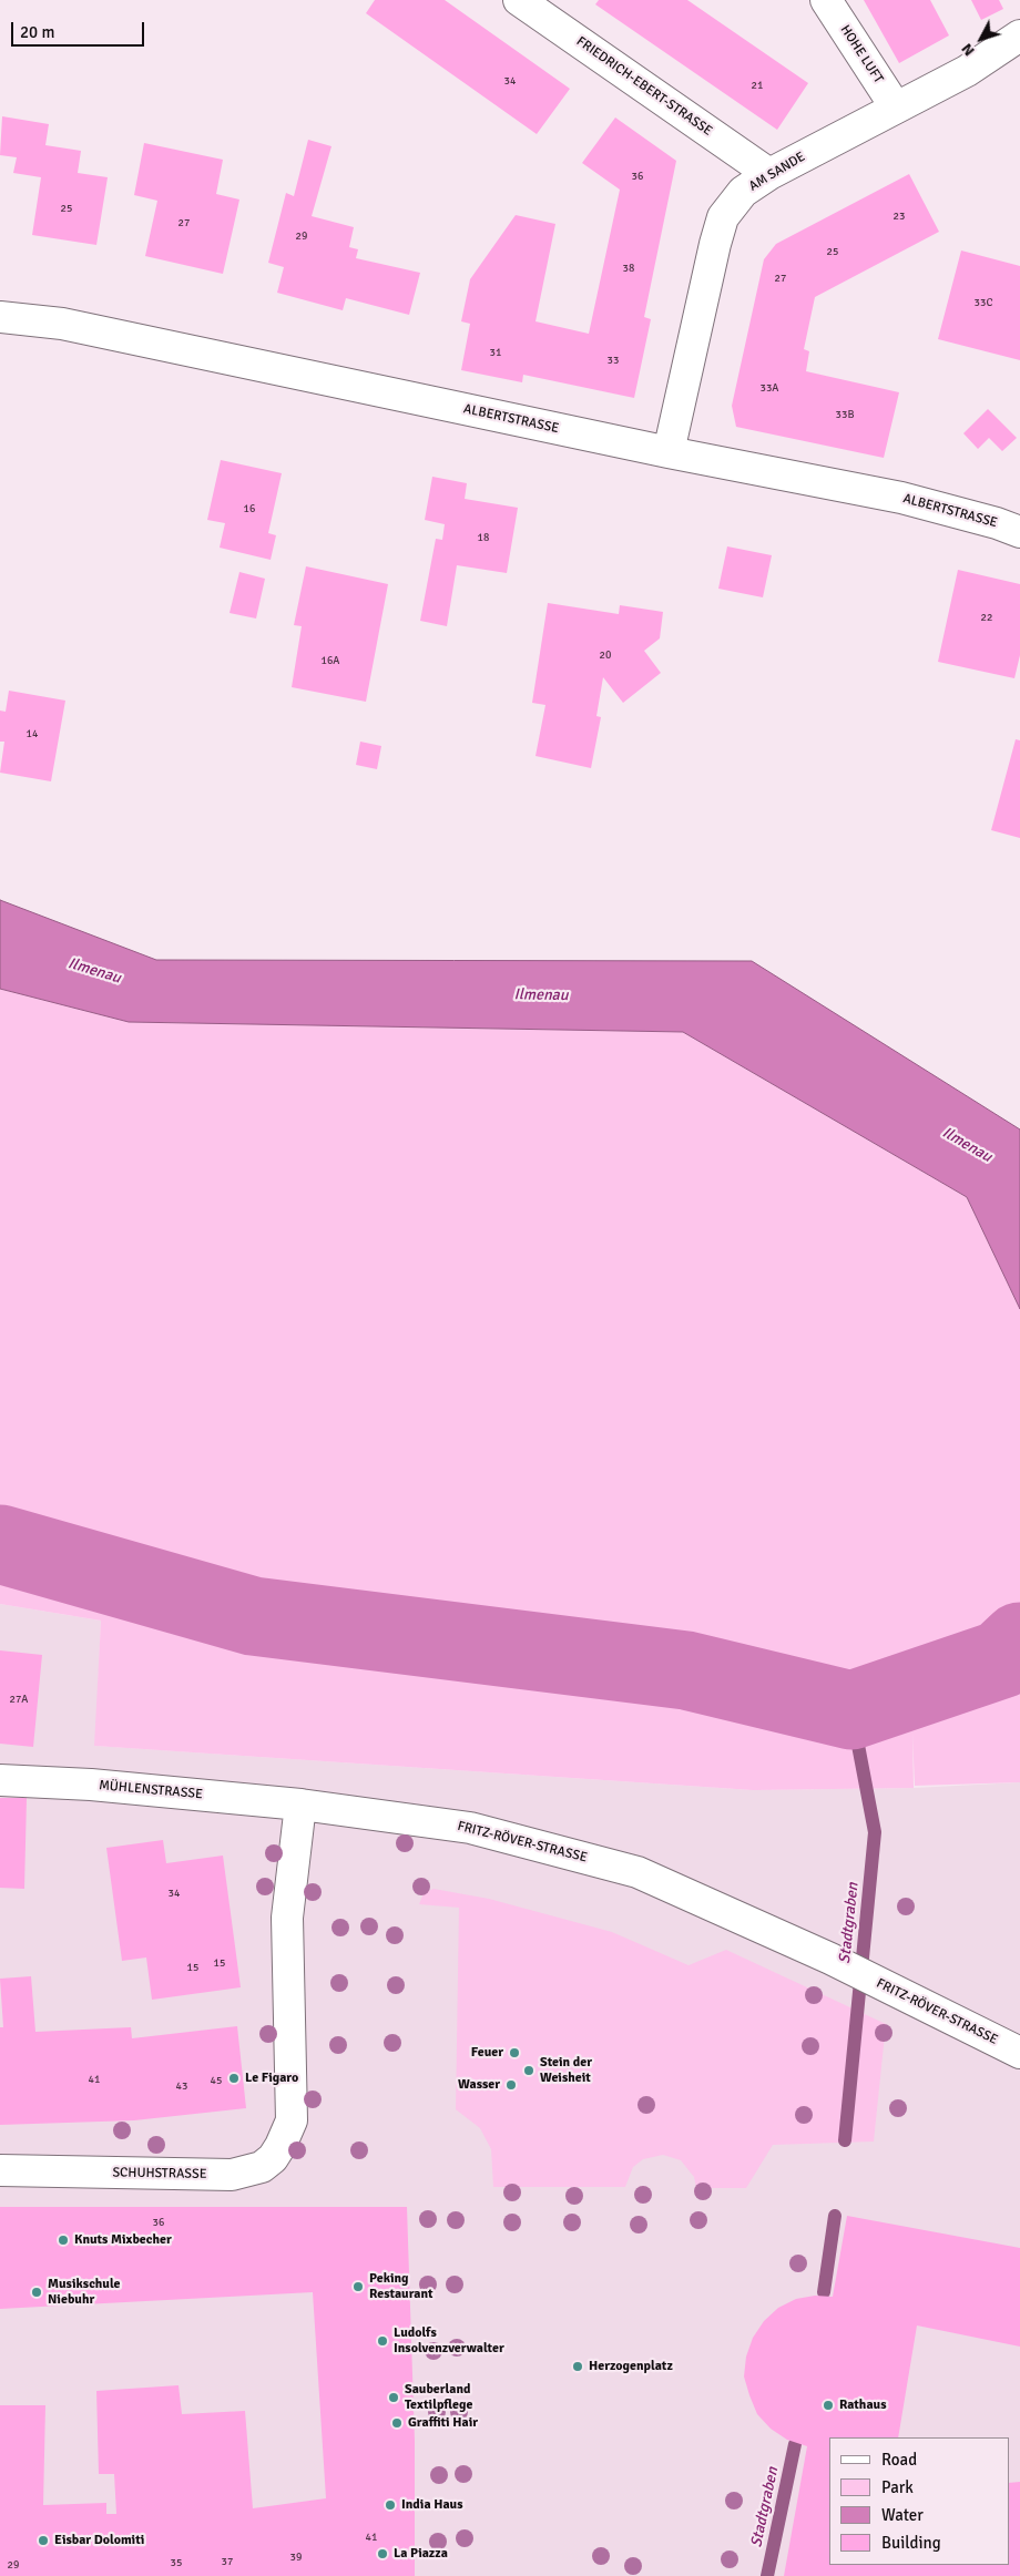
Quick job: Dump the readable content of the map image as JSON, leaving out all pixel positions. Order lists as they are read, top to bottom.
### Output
{
  "streets": {
    "street": [
      "HOHE LUFT",
      "FRIEDRICH-EBERT-STRASSE",
      "AM SANDE",
      "ALBERTSTRASSE",
      "MÜHLENSTRASSE",
      "FRITZ-RÖVER-STRASSE",
      "SCHUHSTRASSE"
    ]
  },
  "crossings": [
    ["HOHE LUFT", "AM SANDE"],
    ["FRIEDRICH-EBERT-STRASSE", "AM SANDE"],
    ["AM SANDE", "ALBERTSTRASSE"],
    ["MÜHLENSTRASSE", "FRITZ-RÖVER-STRASSE"],
    ["MÜHLENSTRASSE", "SCHUHSTRASSE"],
    ["FRITZ-RÖVER-STRASSE", "SCHUHSTRASSE"]
  ],
  "water": ["Ilmenau", "Stadtgraben"],
  "places": [
    "Feuer",
    "Stein der Weisheit",
    "Le Figaro",
    "Wasser",
    "Knuts Mixbecher",
    "Peking Restaurant",
    "Musikschule Niebuhr",
    "Ludolfs Insolvenzverwalter",
    "Herzogenplatz",
    "Sauberland Textilpflege",
    "Rathaus",
    "Graffiti Hair",
    "India Haus",
    "Eisbar Dolomiti",
    "La Piazza"
  ],
  "house_numbers": [
    "34",
    "21",
    "36",
    "25",
    "23",
    "27",
    "29",
    "25",
    "38",
    "27",
    "33C",
    "31",
    "33",
    "33A",
    "33B",
    "16",
    "18",
    "22",
    "20",
    "16A",
    "14",
    "27A",
    "34",
    "15",
    "15",
    "41",
    "45",
    "43",
    "36",
    "41",
    "39",
    "37",
    "35",
    "29"
  ],
  "legend": [
    "Road",
    "Park",
    "Water",
    "Building"
  ],
  "scale_bar": "20 m",
  "north": "bottom left"
}
